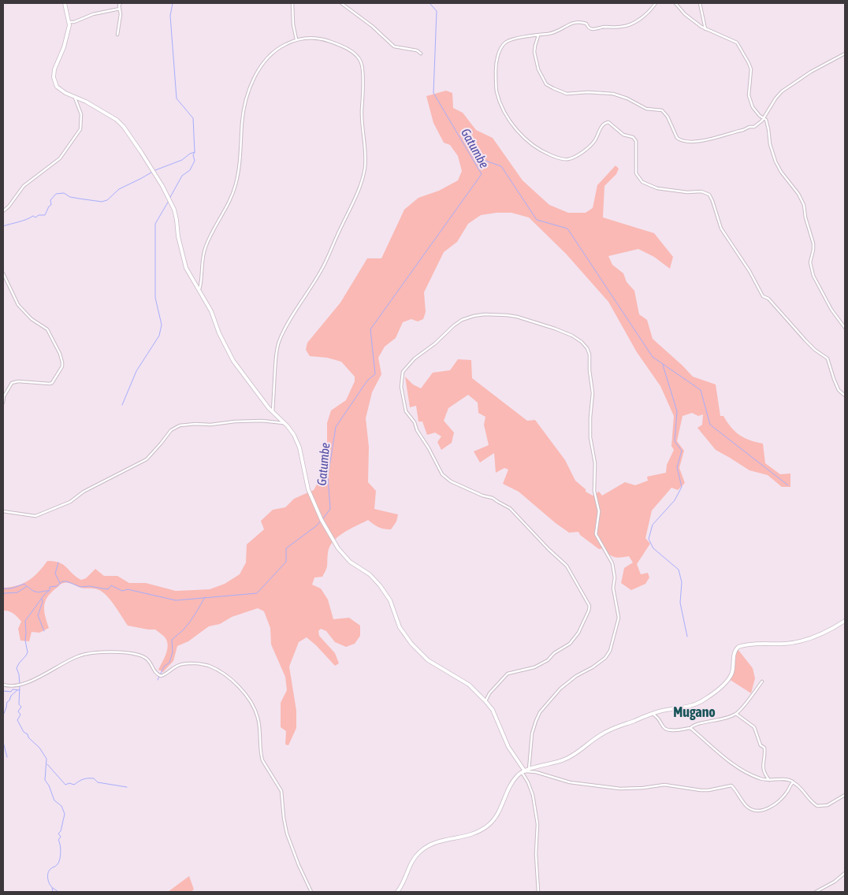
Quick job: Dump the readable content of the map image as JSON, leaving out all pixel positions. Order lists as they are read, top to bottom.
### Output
{
  "districts": ["Mugano"],
  "water": ["Gatumbe"]
}
